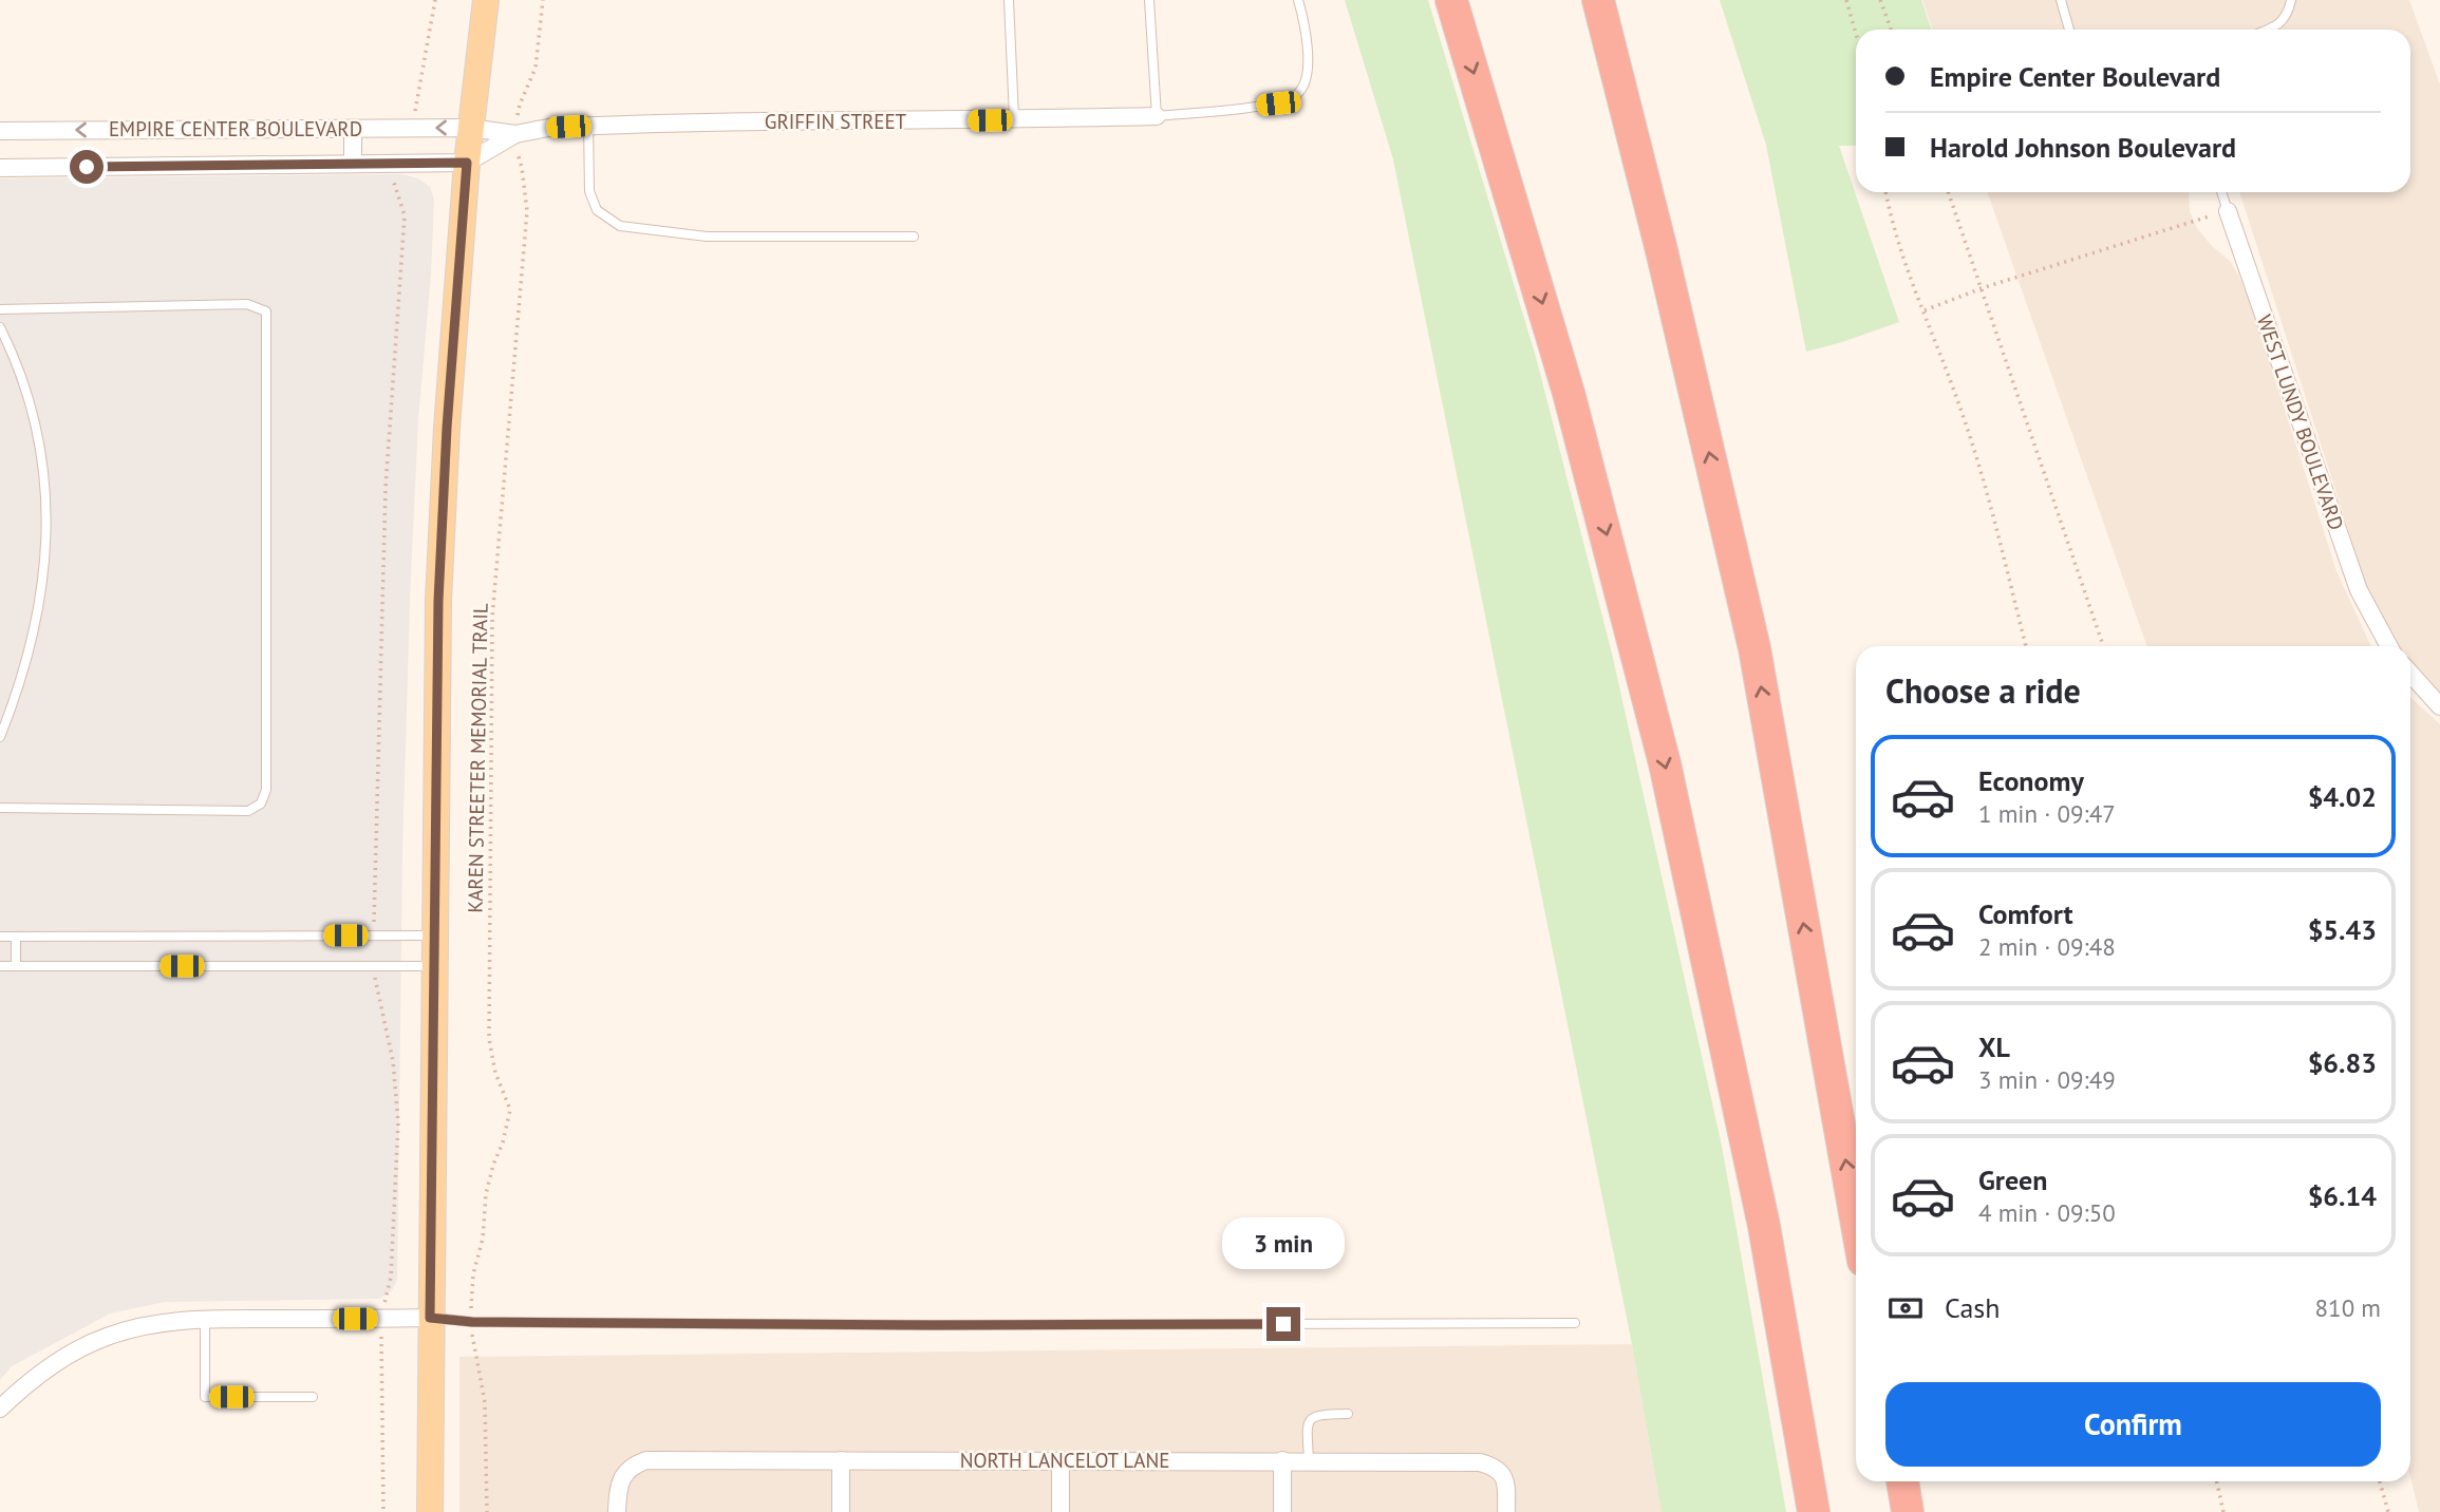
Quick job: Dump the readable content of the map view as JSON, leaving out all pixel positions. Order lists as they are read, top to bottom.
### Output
{
  "streets": {
    "street": [
      "GRIFFIN STREET",
      "EMPIRE CENTER BOULEVARD",
      "WEST LUNDY BOULEVARD",
      "NORTH LANCELOT LANE"
    ],
    "path": ["KAREN STREETER MEMORIAL TRAIL"]
  },
  "crossings": [
    ["GRIFFIN STREET", "EMPIRE CENTER BOULEVARD"],
    ["GRIFFIN STREET", "KAREN STREETER MEMORIAL TRAIL"]
  ],
  "page": {
    "banner": ["Empire Center Boulevard", "Harold Johnson Boulevard"],
    "heading": "Choose a ride",
    "list": [
      {
        "name": "Economy",
        "note": "1 min · 09:47",
        "value": "$4.02"
      },
      {
        "name": "Comfort",
        "note": "2 min · 09:48",
        "value": "$5.43"
      },
      {
        "name": "XL",
        "note": "3 min · 09:49",
        "value": "$6.83"
      },
      {
        "name": "Green",
        "note": "4 min · 09:50",
        "value": "$6.14"
      }
    ],
    "bubble": "3 min",
    "pay": ["Cash", "810 m"],
    "buttons": "Confirm"
  }
}
